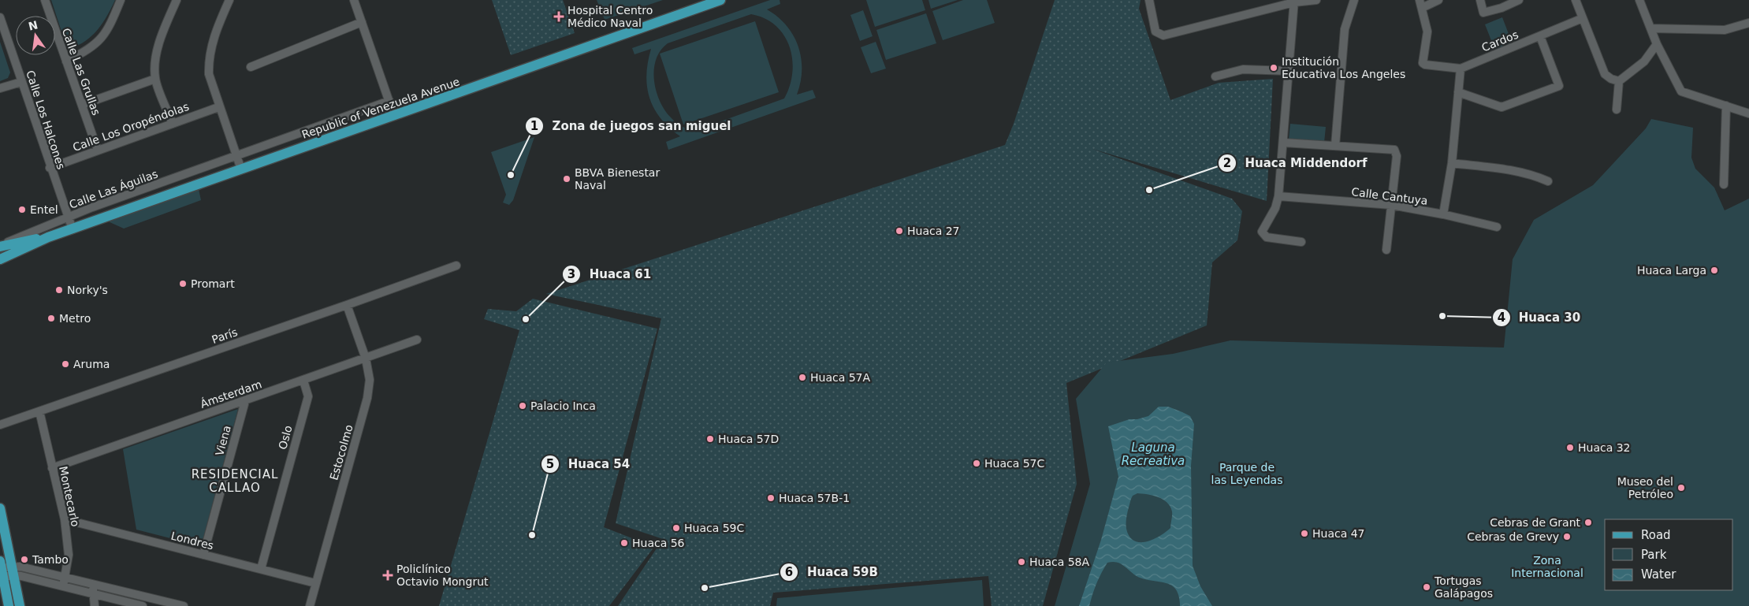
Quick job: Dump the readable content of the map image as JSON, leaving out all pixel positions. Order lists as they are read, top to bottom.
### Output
{
  "streets": {
    "main road": ["Republic of Venezuela Avenue"],
    "street": [
      "Cardos",
      "Calle Las Grullas",
      "Calle Los Halcones",
      "Calle Los Oropéndolas",
      "Calle Las Águilas",
      "Calle Cantuya",
      "París",
      "Ámsterdam",
      "Oslo",
      "Viena",
      "Estocolmo",
      "Montecarlo",
      "Londres"
    ]
  },
  "crossings": [
    ["Calle Las Grullas", "Calle Los Oropéndolas"],
    ["Republic of Venezuela Avenue", "Calle Los Halcones"],
    ["Republic of Venezuela Avenue", "Calle Las Águilas"],
    ["Calle Los Halcones", "Calle Los Oropéndolas"],
    ["Calle Los Halcones", "Calle Las Águilas"],
    ["París", "Estocolmo"],
    ["París", "Montecarlo"],
    ["Ámsterdam", "Oslo"],
    ["Ámsterdam", "Viena"],
    ["Ámsterdam", "Estocolmo"],
    ["Ámsterdam", "Montecarlo"],
    ["Oslo", "Londres"],
    ["Viena", "Londres"],
    ["Estocolmo", "Londres"],
    ["Montecarlo", "Londres"]
  ],
  "districts": ["RESIDENCIAL CALLAO"],
  "water": ["Laguna Recreativa"],
  "parks": ["Parque de las Leyendas", "Zona Internacional"],
  "places": {
    "health": ["Hospital Centro Médico Naval", "Policlínico Octavio Mongrut"],
    "other": [
      "Institución Educativa Los Angeles",
      "Zona de juegos san miguel",
      "BBVA Bienestar Naval",
      "Huaca Middendorf",
      "Entel",
      "Huaca 27",
      "Huaca Larga",
      "Promart",
      "Norky's",
      "Huaca 30",
      "Metro",
      "Huaca 61",
      "Aruma",
      "Huaca 57A",
      "Palacio Inca",
      "Huaca 57D",
      "Huaca 32",
      "Huaca 57C",
      "Museo del Petróleo",
      "Huaca 57B-1",
      "Cebras de Grant",
      "Huaca 59C",
      "Huaca 47",
      "Huaca 54",
      "Cebras de Grevy",
      "Huaca 56",
      "Tambo",
      "Huaca 58A",
      "Tortugas Galápagos",
      "Huaca 59B"
    ]
  },
  "legend": ["Road", "Park", "Water"],
  "north": "top"
}
